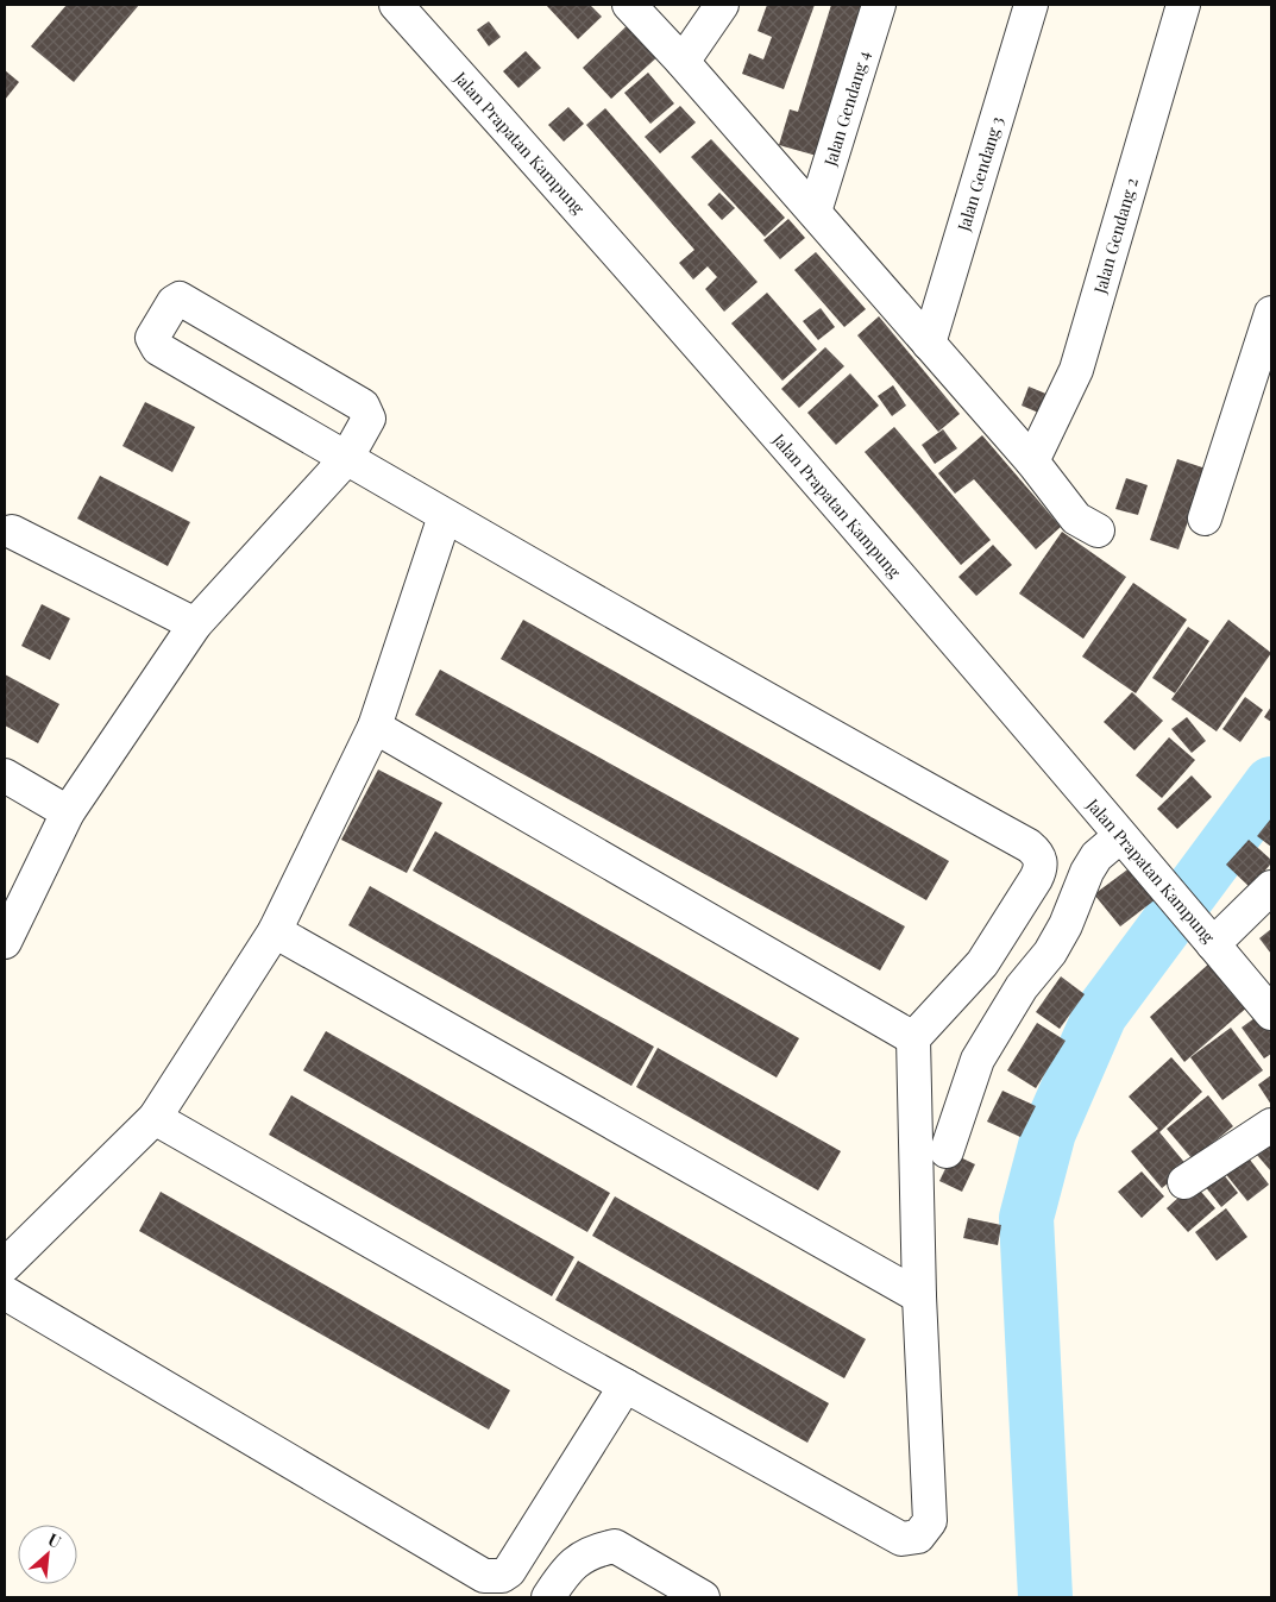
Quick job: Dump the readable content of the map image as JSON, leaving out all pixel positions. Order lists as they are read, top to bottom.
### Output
{
  "streets": {
    "street": [
      "Jalan Gendang 4",
      "Jalan Prapatan Kampung",
      "Jalan Gendang 3",
      "Jalan Gendang 2"
    ]
  },
  "north": "top right"
}
